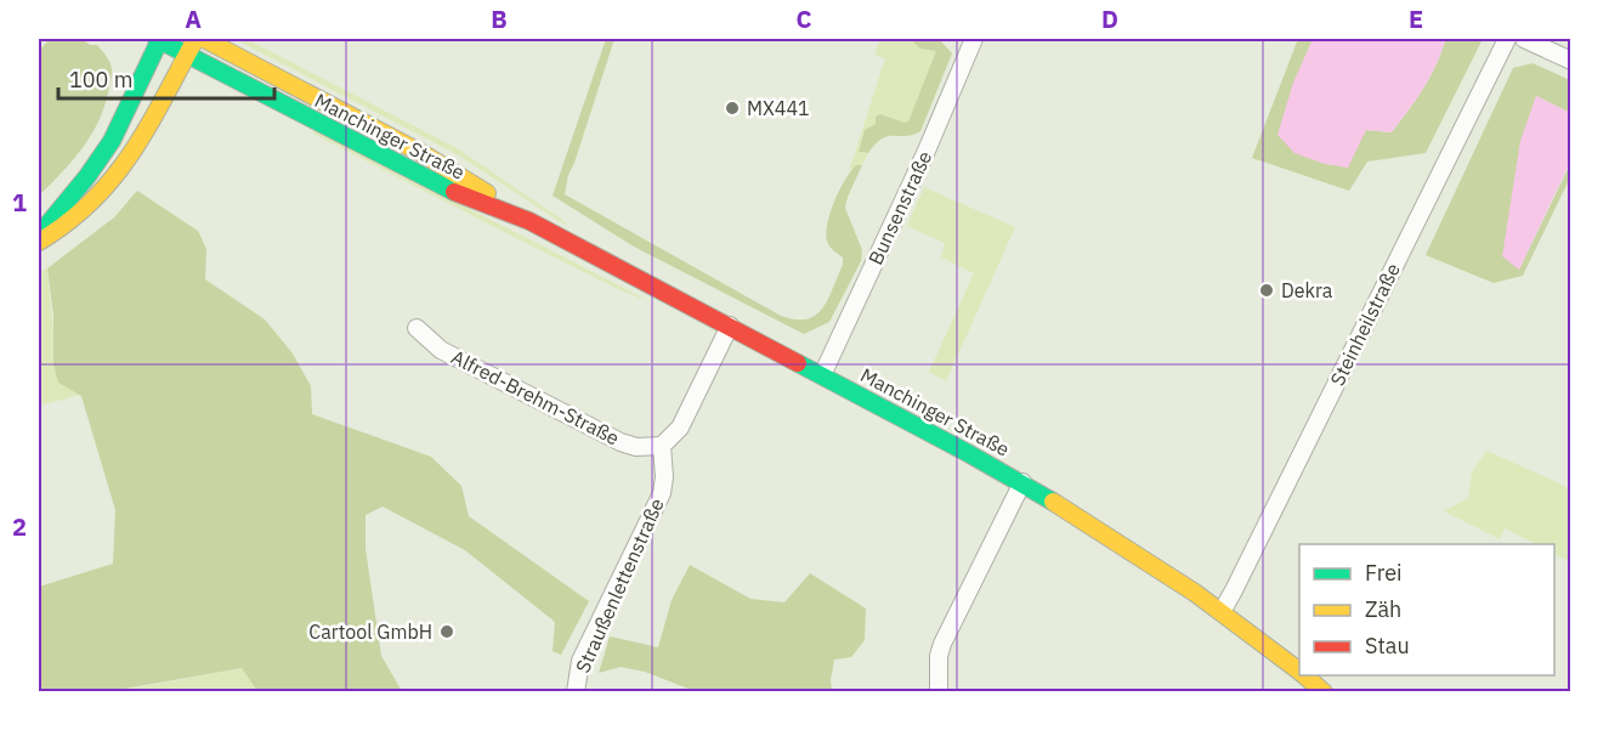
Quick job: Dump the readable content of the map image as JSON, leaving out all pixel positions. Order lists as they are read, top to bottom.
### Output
{
  "streets": {
    "main road": ["Manchinger Straße"],
    "street": [
      "Bunsenstraße",
      "Steinheilstraße",
      "Alfred-Brehm-Straße",
      "Straußenlettenstraße"
    ]
  },
  "crossings": [
    ["Manchinger Straße", "Bunsenstraße"],
    ["Manchinger Straße", "Steinheilstraße"],
    ["Alfred-Brehm-Straße", "Straußenlettenstraße"]
  ],
  "places": ["MX441", "Dekra", "Cartool GmbH"],
  "legend": ["Frei", "Zäh", "Stau"],
  "scale_bar": "100 m",
  "grid": {
    "columns": [
      "A",
      "B",
      "C",
      "D",
      "E"
    ],
    "rows": ["1", "2"]
  }
}
